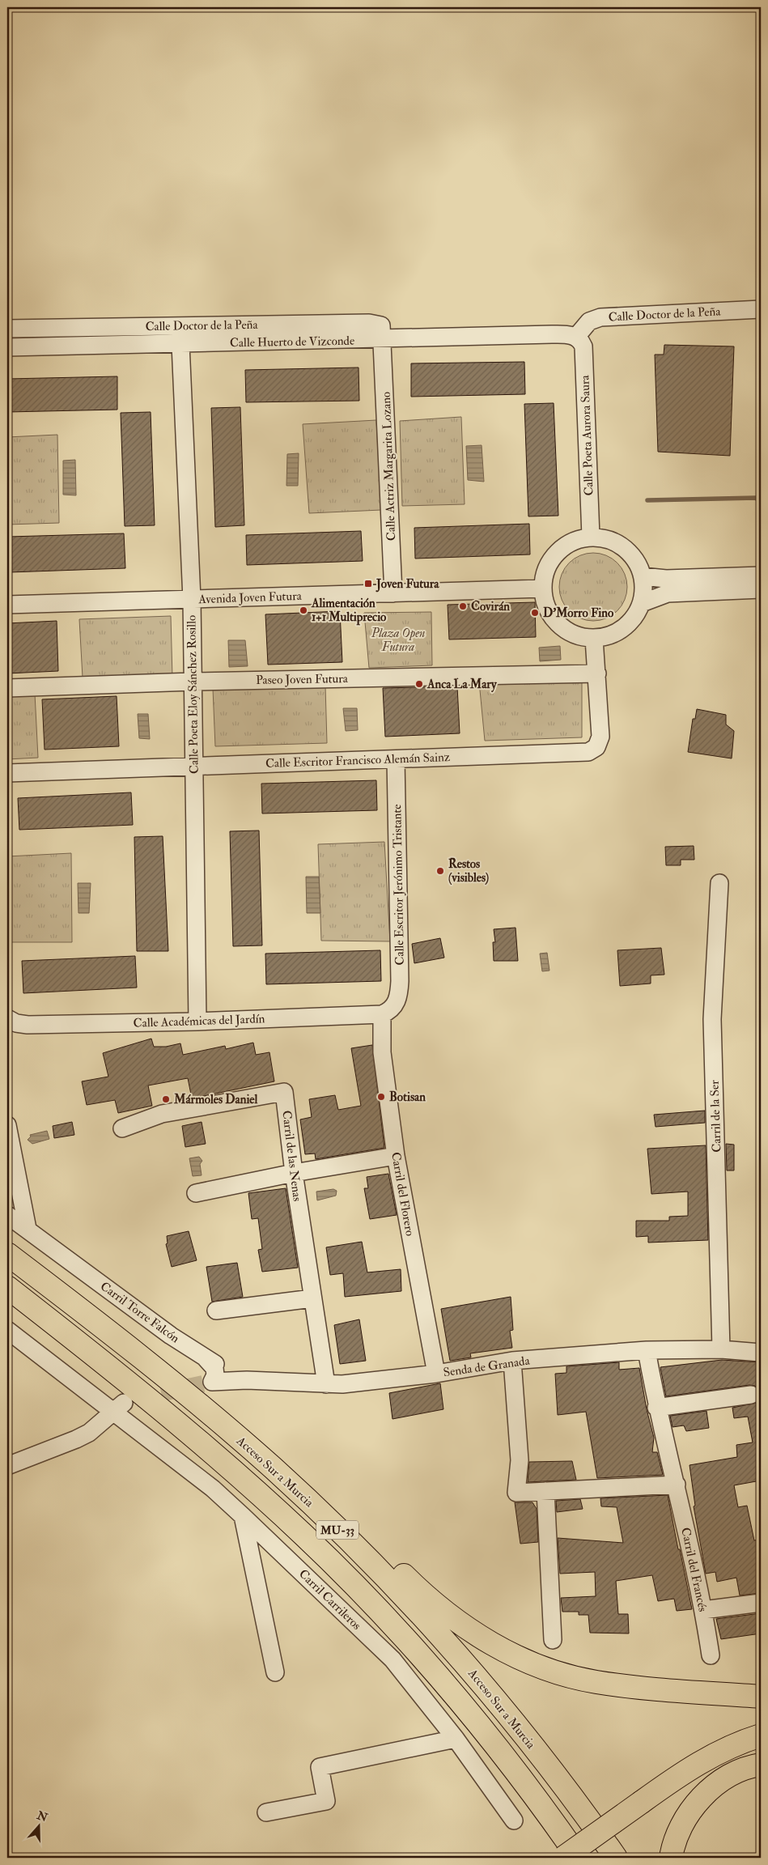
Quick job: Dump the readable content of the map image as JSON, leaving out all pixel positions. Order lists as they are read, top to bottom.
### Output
{
  "streets": {
    "highway": ["Acceso Sur a Murcia", "MU-33"],
    "street": [
      "Calle Doctor de la Peña",
      "Calle Huerto de Vizconde",
      "Calle Poeta Aurora Saura",
      "Calle Actriz Margarita Lozano",
      "Avenida Joven Futura",
      "Paseo Joven Futura",
      "Calle Poeta Eloy Sánchez Rosillo",
      "Calle Escritor Francisco Alemán Sainz",
      "Calle Escritor Jerónimo Tristante",
      "Calle Académicas del Jardín",
      "Carril de la Ser",
      "Carril de las Nenas",
      "Carril del Florero",
      "Carril Torre Falcón",
      "Senda de Granada",
      "Carril del Francés",
      "Carril Carrileros"
    ]
  },
  "crossings": [
    ["Calle Doctor de la Peña", "Calle Huerto de Vizconde"],
    ["Calle Doctor de la Peña", "Calle Poeta Aurora Saura"],
    ["Calle Doctor de la Peña", "Calle Actriz Margarita Lozano"],
    ["Calle Huerto de Vizconde", "Calle Poeta Aurora Saura"],
    ["Calle Huerto de Vizconde", "Calle Actriz Margarita Lozano"],
    ["Calle Huerto de Vizconde", "Calle Poeta Eloy Sánchez Rosillo"],
    ["Calle Poeta Aurora Saura", "Avenida Joven Futura"],
    ["Calle Poeta Aurora Saura", "Calle Escritor Francisco Alemán Sainz"],
    ["Calle Actriz Margarita Lozano", "Avenida Joven Futura"],
    ["Avenida Joven Futura", "Calle Poeta Eloy Sánchez Rosillo"],
    ["Avenida Joven Futura", "Calle Escritor Francisco Alemán Sainz"],
    ["Paseo Joven Futura", "Calle Poeta Eloy Sánchez Rosillo"],
    ["Paseo Joven Futura", "Calle Escritor Francisco Alemán Sainz"],
    ["Calle Poeta Eloy Sánchez Rosillo", "Calle Escritor Francisco Alemán Sainz"],
    ["Calle Poeta Eloy Sánchez Rosillo", "Calle Académicas del Jardín"],
    ["Calle Escritor Francisco Alemán Sainz", "Calle Escritor Jerónimo Tristante"],
    ["Calle Escritor Jerónimo Tristante", "Calle Académicas del Jardín"],
    ["Calle Escritor Jerónimo Tristante", "Carril del Florero"],
    ["Calle Académicas del Jardín", "Carril del Florero"],
    ["Carril de la Ser", "Senda de Granada"],
    ["Carril de las Nenas", "Senda de Granada"],
    ["Carril del Florero", "Senda de Granada"],
    ["Carril Torre Falcón", "Senda de Granada"],
    ["Senda de Granada", "Carril del Francés"]
  ],
  "parks": ["Plaza Open Futura"],
  "places": {
    "transit": ["Joven Futura"],
    "other": [
      "Covirán",
      "Alimentación 1+1 Multiprecio",
      "D'Morro Fino",
      "Anca La Mary",
      "Restos (visibles)",
      "Botisan",
      "Mármoles Daniel"
    ]
  },
  "north": "top"
}
